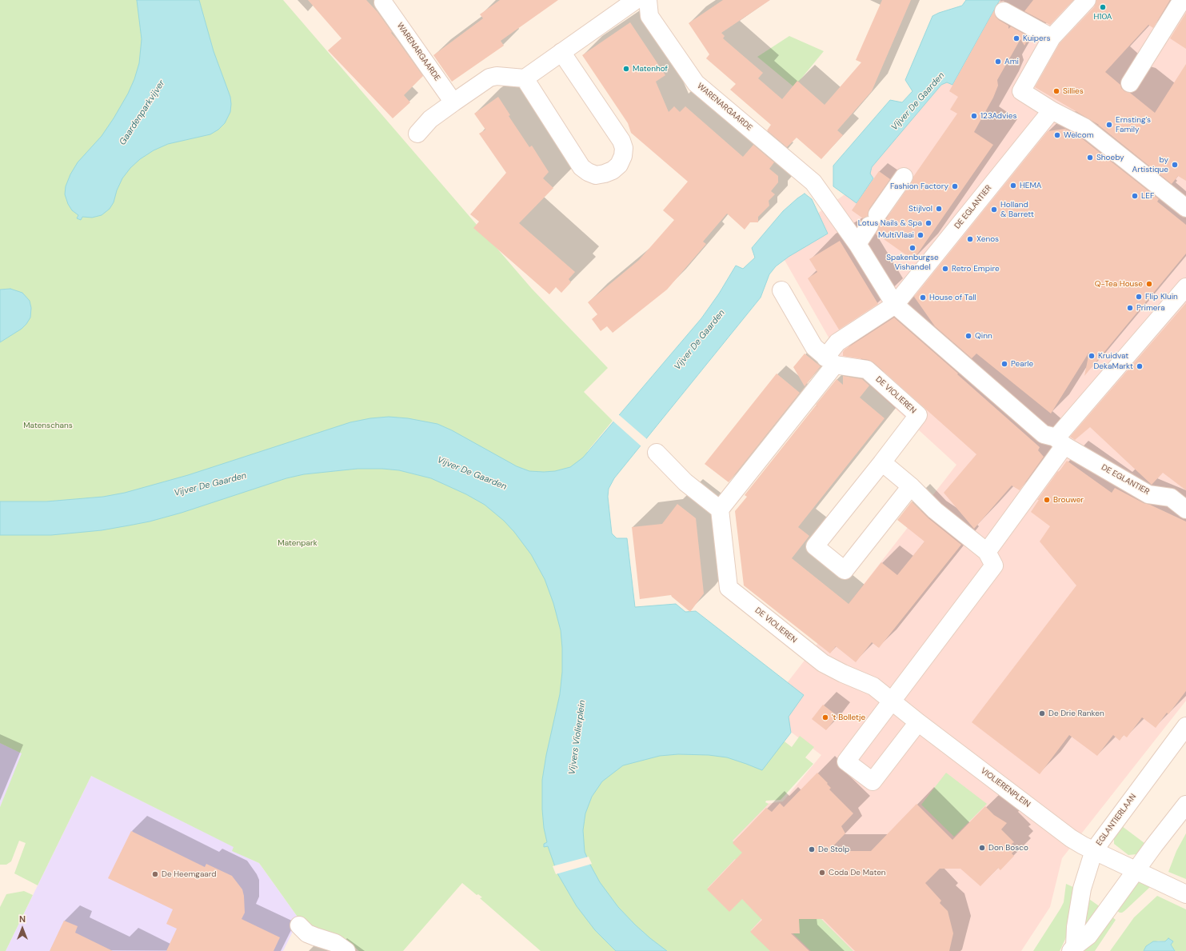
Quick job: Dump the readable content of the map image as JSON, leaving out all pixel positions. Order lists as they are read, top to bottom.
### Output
{
  "streets": {
    "street": [
      "WARENARGAARDE",
      "DE EGLANTIER",
      "DE VIOLIEREN",
      "VIOLIERENPLEIN",
      "EGLANTIERLAAN"
    ]
  },
  "crossings": [
    ["WARENARGAARDE", "DE EGLANTIER"],
    ["DE VIOLIEREN", "VIOLIERENPLEIN"],
    ["VIOLIERENPLEIN", "EGLANTIERLAAN"]
  ],
  "water": ["Vijver De Gaarden", "Gaardenparkvijver", "Vijvers Violierplein"],
  "parks": ["Matenschans", "Matenpark"],
  "places": [
    "H10A",
    "Kuipers",
    "Ami",
    "Matenhof",
    "Sillies",
    "123Advies",
    "Ernsting's Family",
    "Welcom",
    "Shoeby",
    "by Artistique",
    "HEMA",
    "Fashion Factory",
    "LEF",
    "Stijlvol",
    "Holland & Barrett",
    "Lotus Nails & Spa",
    "MultiVlaai",
    "Xenos",
    "Spakenburgse Vishandel",
    "Retro Empire",
    "Q-Tea House",
    "Flip Kluin",
    "House of Tall",
    "Primera",
    "Qinn",
    "Kruidvat",
    "Pearle",
    "DekaMarkt",
    "Brouwer",
    "De Drie Ranken",
    "'t Bolletje",
    "Don Bosco",
    "De Stolp",
    "Coda De Maten",
    "De Heemgaard"
  ],
  "north": "top"
}
